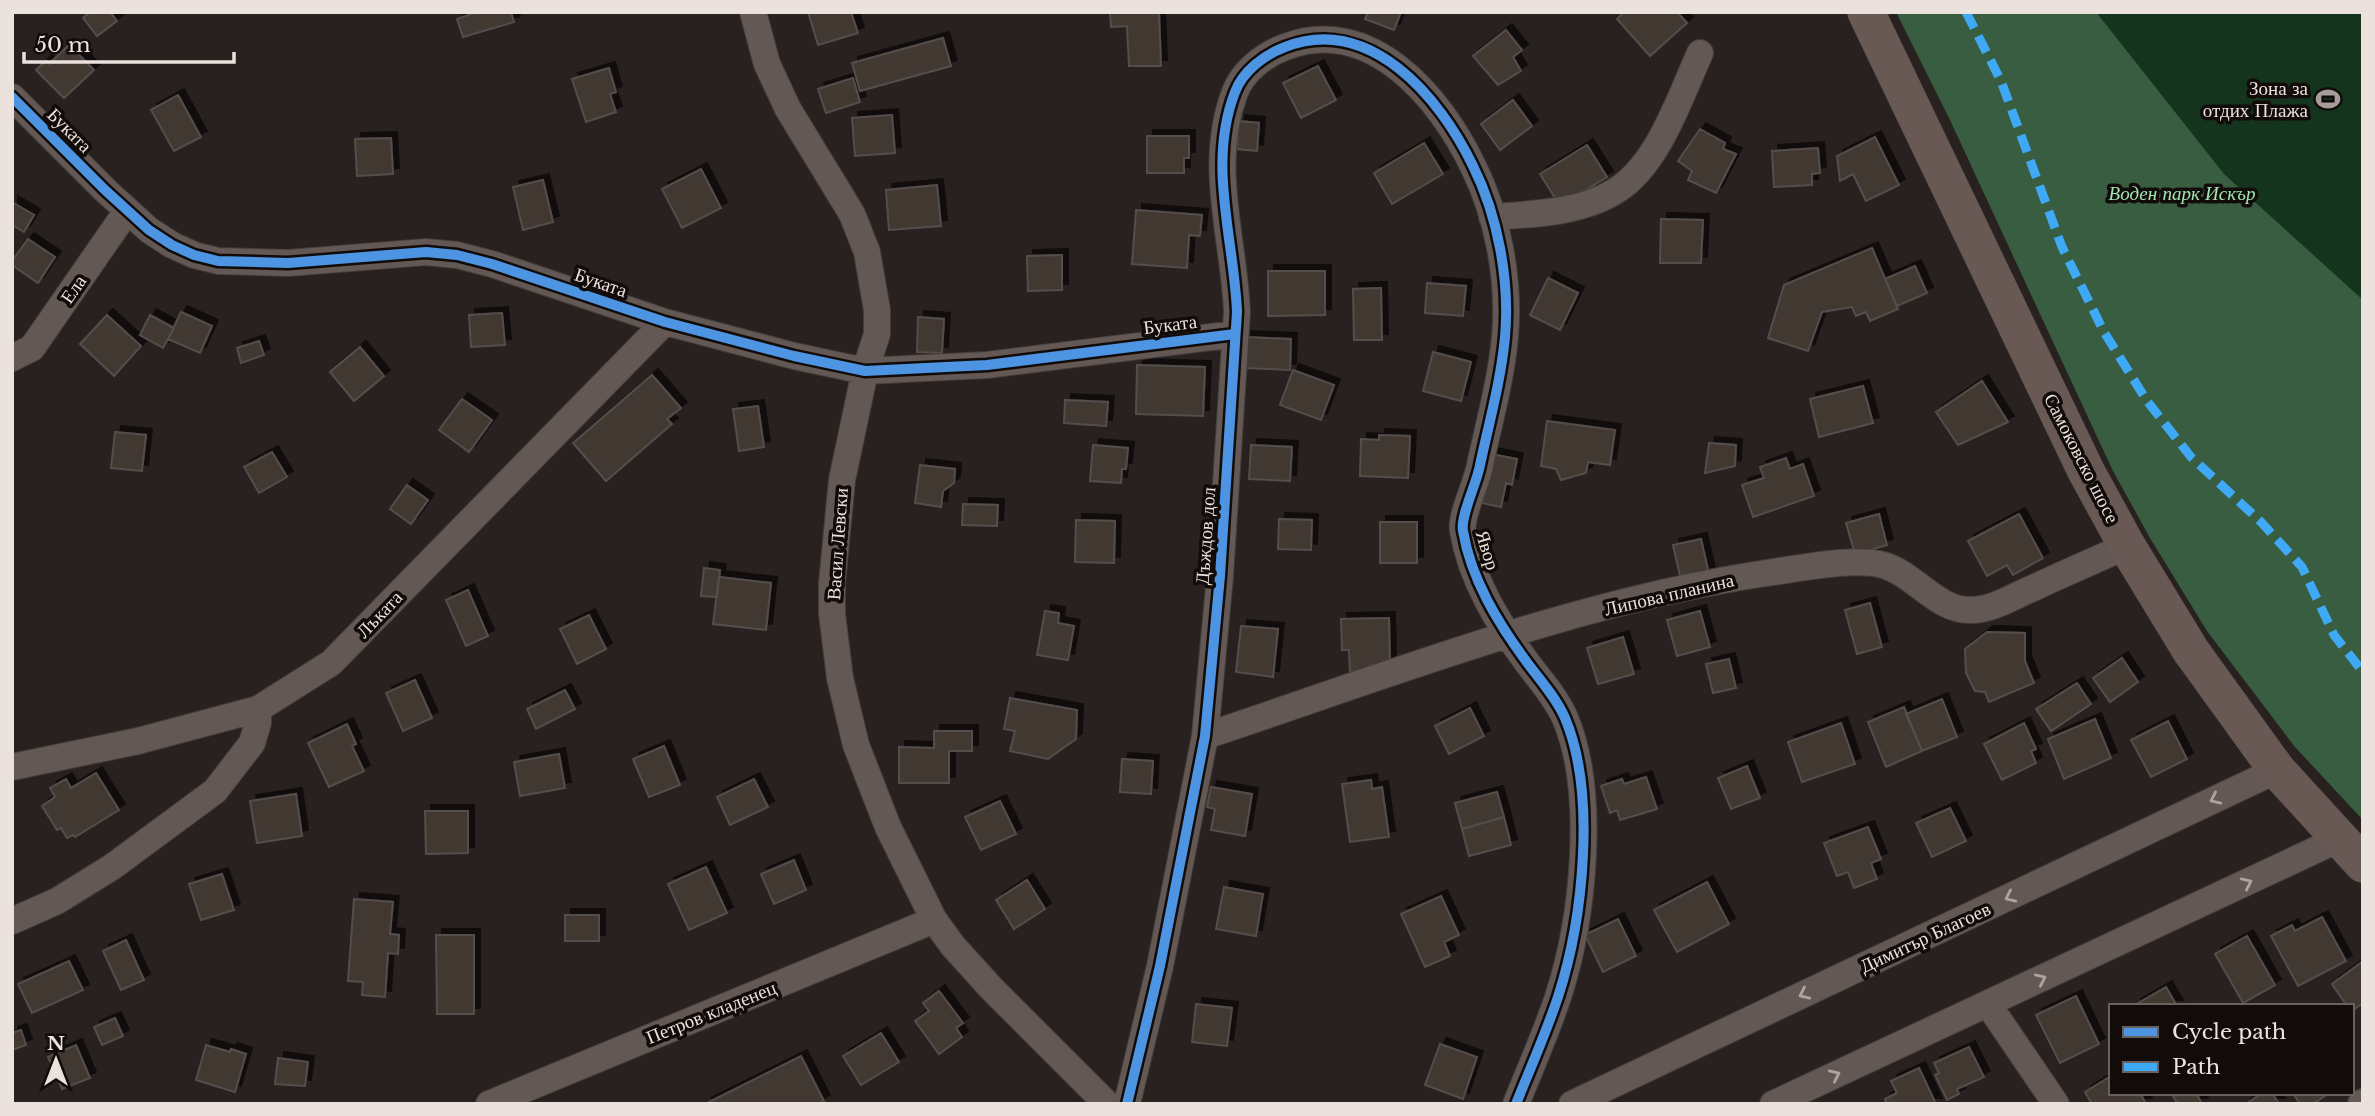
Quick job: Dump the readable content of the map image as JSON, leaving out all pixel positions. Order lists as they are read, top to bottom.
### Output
{
  "streets": {
    "main road": ["Самоковско шосе"],
    "street": [
      "Буката",
      "Ела",
      "Дъждов дол",
      "Васил Левски",
      "Явор",
      "Липова планина",
      "Лъката",
      "Димитър Благоев",
      "Петров кладенец"
    ]
  },
  "crossings": [
    ["Буката", "Ела"],
    ["Буката", "Дъждов дол"],
    ["Буката", "Васил Левски"],
    ["Буката", "Лъката"],
    ["Самоковско шосе", "Липова планина"],
    ["Самоковско шосе", "Димитър Благоев"],
    ["Дъждов дол", "Явор"],
    ["Дъждов дол", "Липова планина"],
    ["Васил Левски", "Петров кладенец"],
    ["Явор", "Липова планина"]
  ],
  "parks": ["Воден парк Искър"],
  "places": {
    "sports": ["Зона за отдих Плажа"]
  },
  "legend": ["Cycle path", "Path"],
  "scale_bar": "50 m",
  "north": "top"
}
